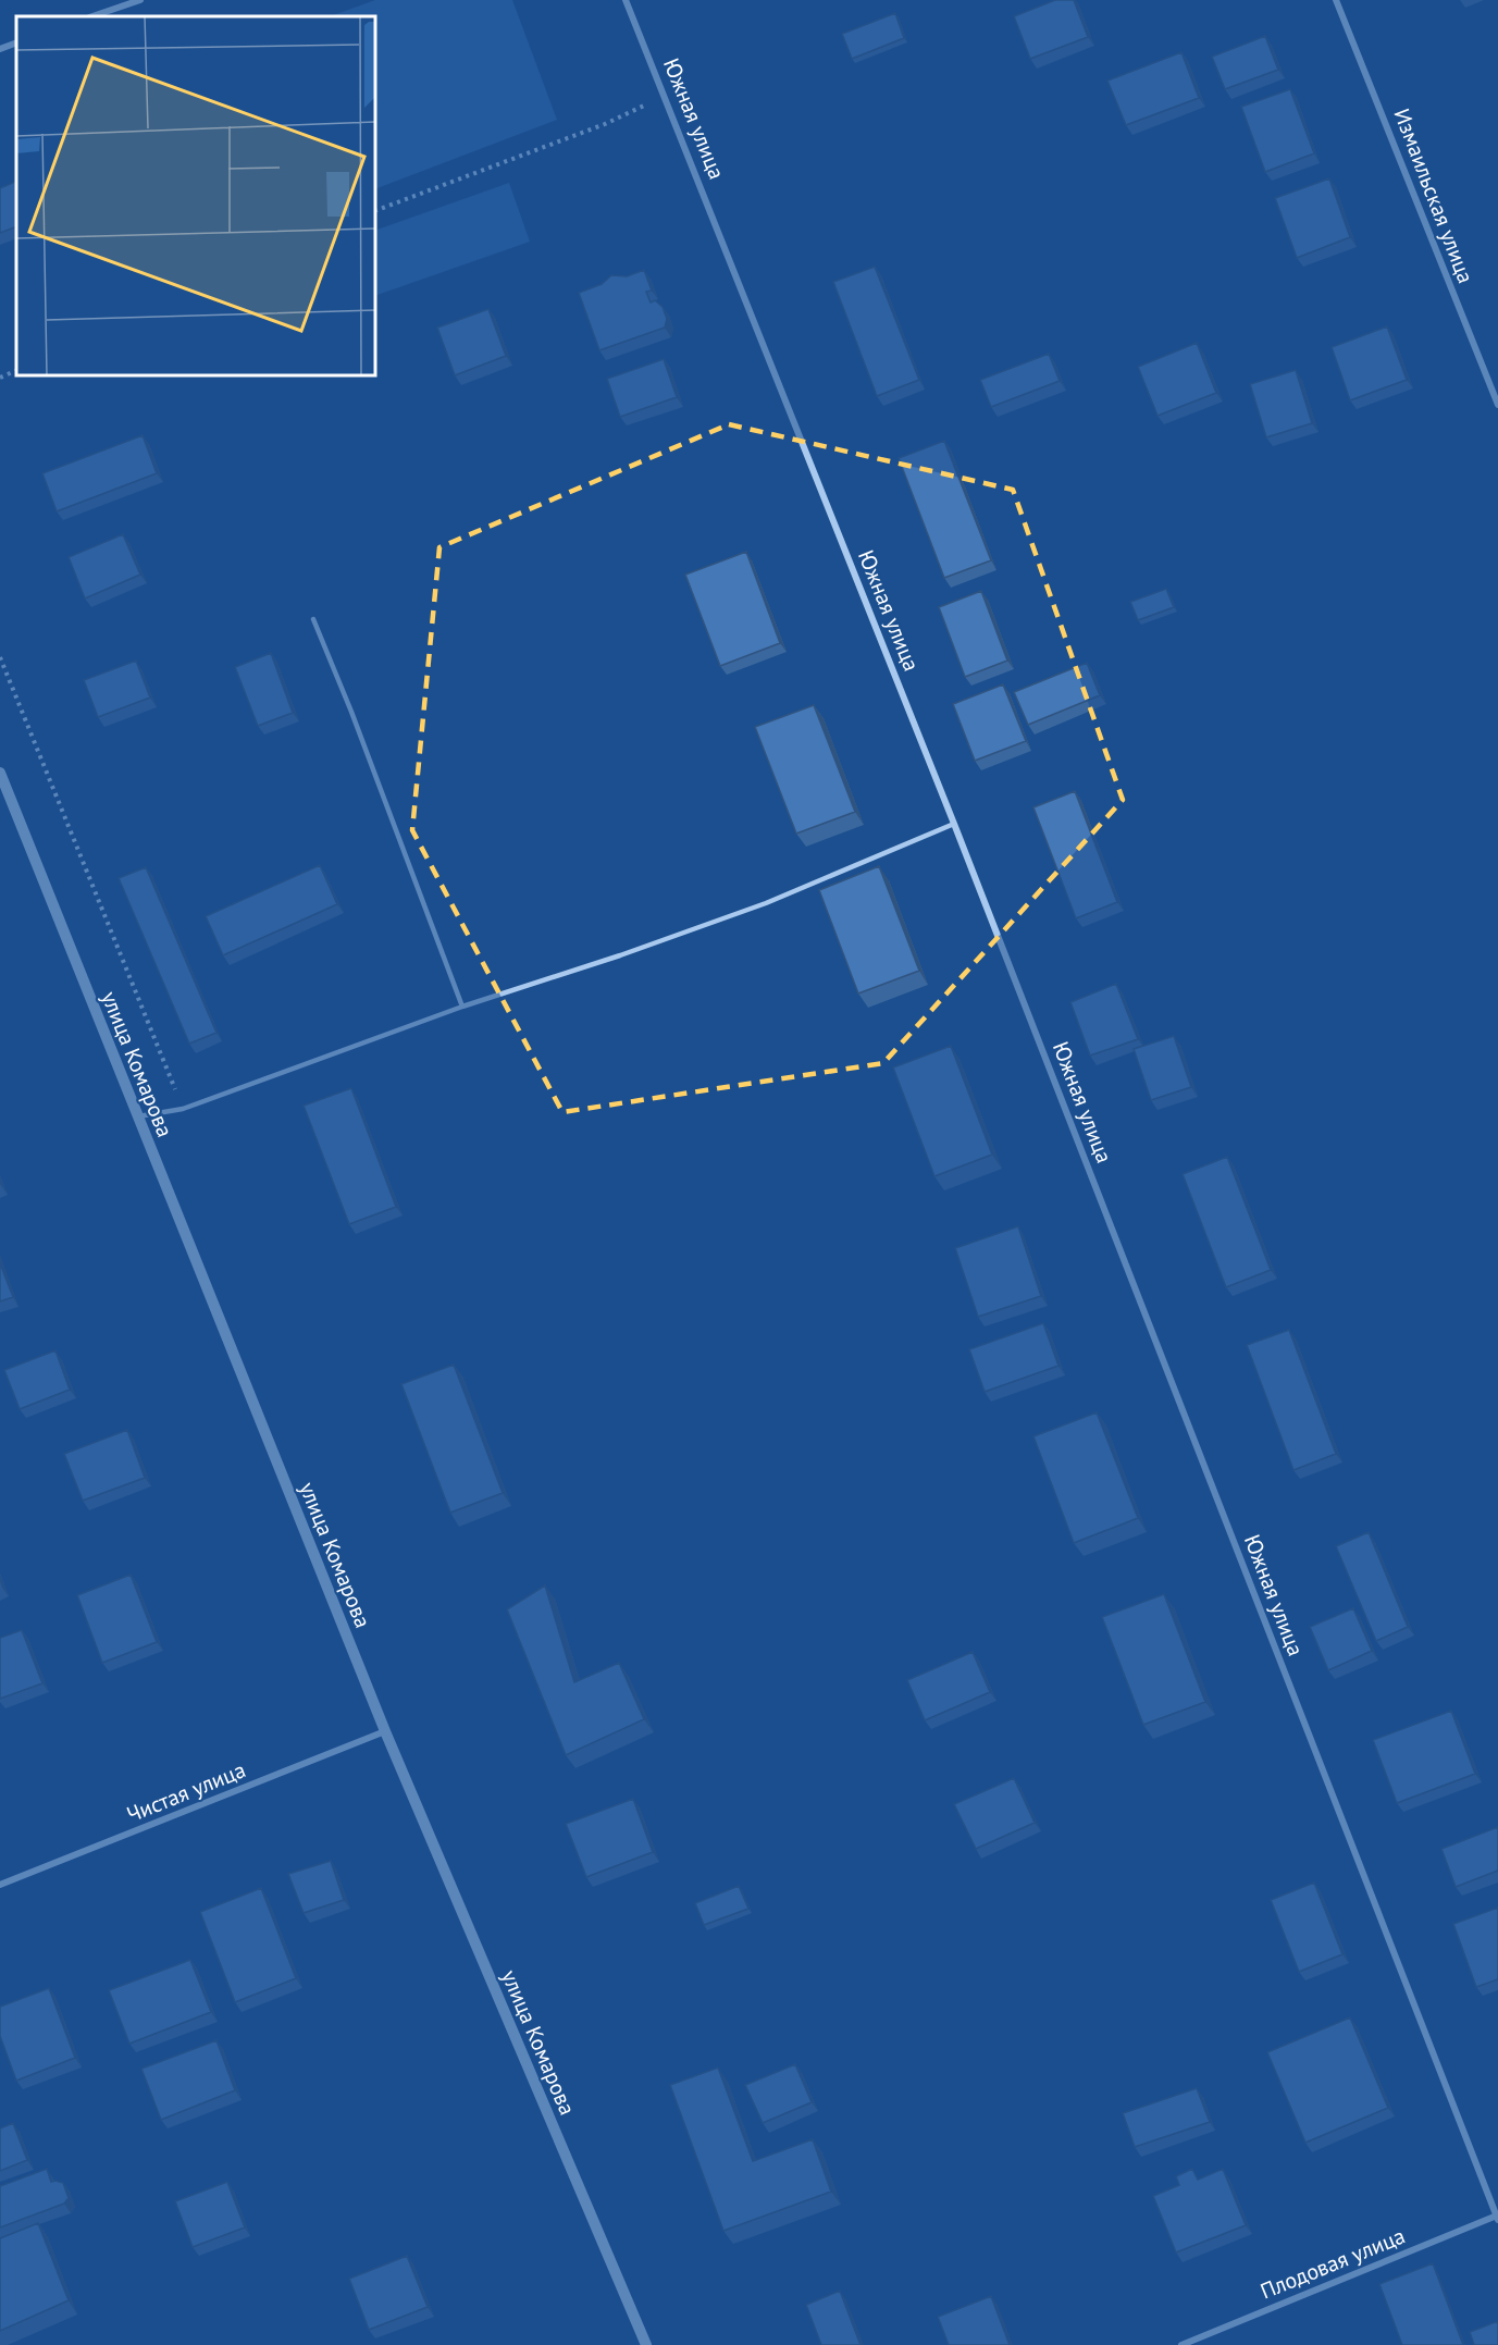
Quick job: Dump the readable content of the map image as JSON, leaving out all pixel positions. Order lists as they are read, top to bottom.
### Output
{
  "streets": {
    "street": [
      "Южная улица",
      "Измаильская улица",
      "улица Комарова",
      "Чистая улица",
      "Плодовая улица"
    ]
  },
  "crossings": [
    ["Южная улица", "Плодовая улица"],
    ["улица Комарова", "Чистая улица"]
  ]
}
